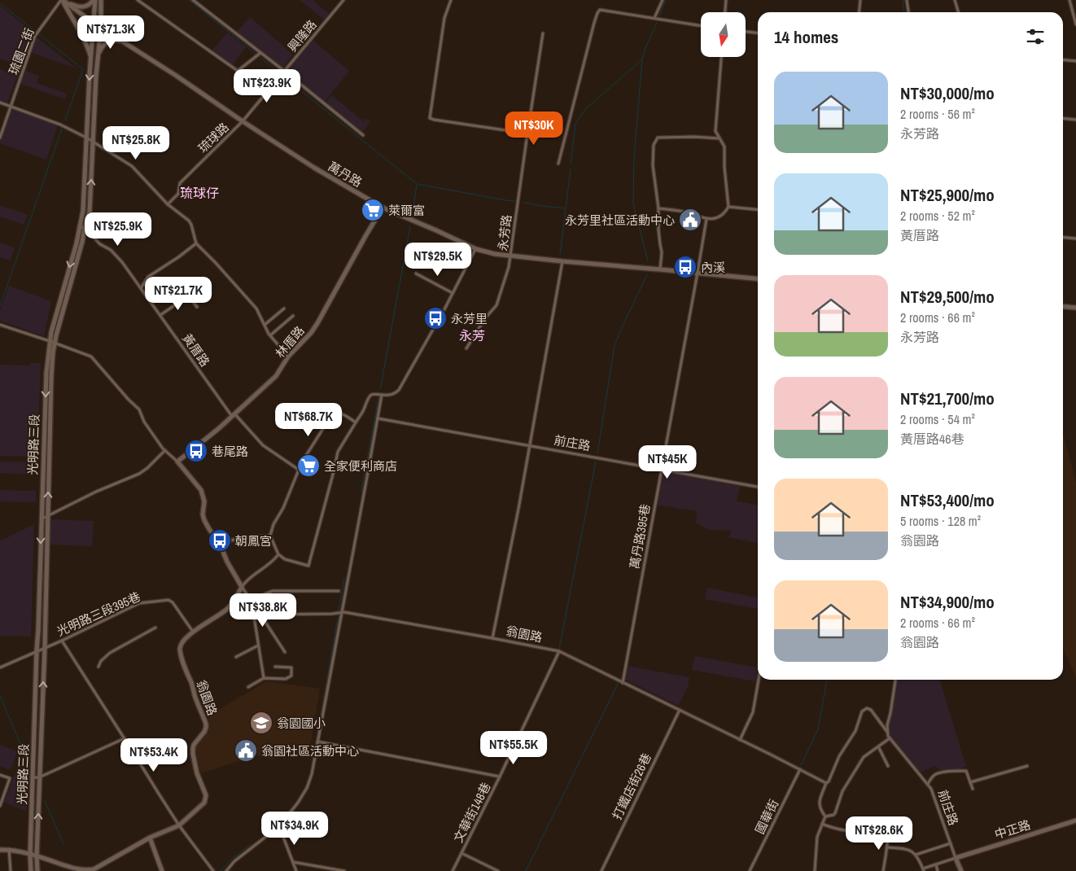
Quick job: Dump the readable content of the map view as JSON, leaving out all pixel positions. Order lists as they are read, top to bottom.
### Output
{
  "streets": {
    "street": [
      "興隆路",
      "琉園二街",
      "琉球路",
      "萬丹路",
      "永芳路",
      "林厝路",
      "黃厝路",
      "前庄路",
      "光明路三段",
      "萬丹路395巷",
      "光明路三段395巷",
      "翁園路",
      "打鐵店街26巷",
      "文華街148巷",
      "國華街",
      "中正路"
    ]
  },
  "crossings": [
    ["興隆路", "琉球路"],
    ["興隆路", "萬丹路"],
    ["琉園二街", "萬丹路"],
    ["琉球路", "萬丹路"],
    ["萬丹路", "永芳路"],
    ["萬丹路", "林厝路"],
    ["萬丹路", "光明路三段"],
    ["萬丹路", "萬丹路395巷"],
    ["林厝路", "黃厝路"],
    ["黃厝路", "光明路三段"],
    ["前庄路", "萬丹路395巷"],
    ["前庄路", "中正路"],
    ["光明路三段", "光明路三段395巷"],
    ["光明路三段", "翁園路"],
    ["萬丹路395巷", "翁園路"],
    ["光明路三段395巷", "翁園路"],
    ["翁園路", "打鐵店街26巷"],
    ["翁園路", "文華街148巷"],
    ["翁園路", "國華街"]
  ],
  "districts": ["琉球仔", "永芳"],
  "places": {
    "supermarket": ["萊爾富", "全家便利商店"],
    "public building": ["永芳里社區活動中心", "翁園社區活動中心"],
    "bus stop": [
      "內溪",
      "永芳里",
      "巷尾路",
      "朝鳳宮"
    ],
    "school or university": ["翁園國小"]
  },
  "north": "bottom",
  "page": {
    "heading": "14 homes",
    "price": [
      "NT$71.3K",
      "NT$23.9K",
      "NT$30K",
      "NT$25.8K",
      "NT$25.9K",
      "NT$29.5K",
      "NT$21.7K",
      "NT$68.7K",
      "NT$45K",
      "NT$38.8K",
      "NT$55.5K",
      "NT$53.4K",
      "NT$34.9K",
      "NT$28.6K"
    ],
    "list": [
      {
        "name": "NT$30,000/mo",
        "note": "2 rooms · 56 m² · 永芳路"
      },
      {
        "name": "NT$25,900/mo",
        "note": "2 rooms · 52 m² · 黃厝路"
      },
      {
        "name": "NT$29,500/mo",
        "note": "2 rooms · 66 m² · 永芳路"
      },
      {
        "name": "NT$21,700/mo",
        "note": "2 rooms · 54 m² · 黃厝路46巷"
      },
      {
        "name": "NT$53,400/mo",
        "note": "5 rooms · 128 m² · 翁園路"
      },
      {
        "name": "NT$34,900/mo",
        "note": "2 rooms · 66 m² · 翁園路"
      }
    ]
  }
}
